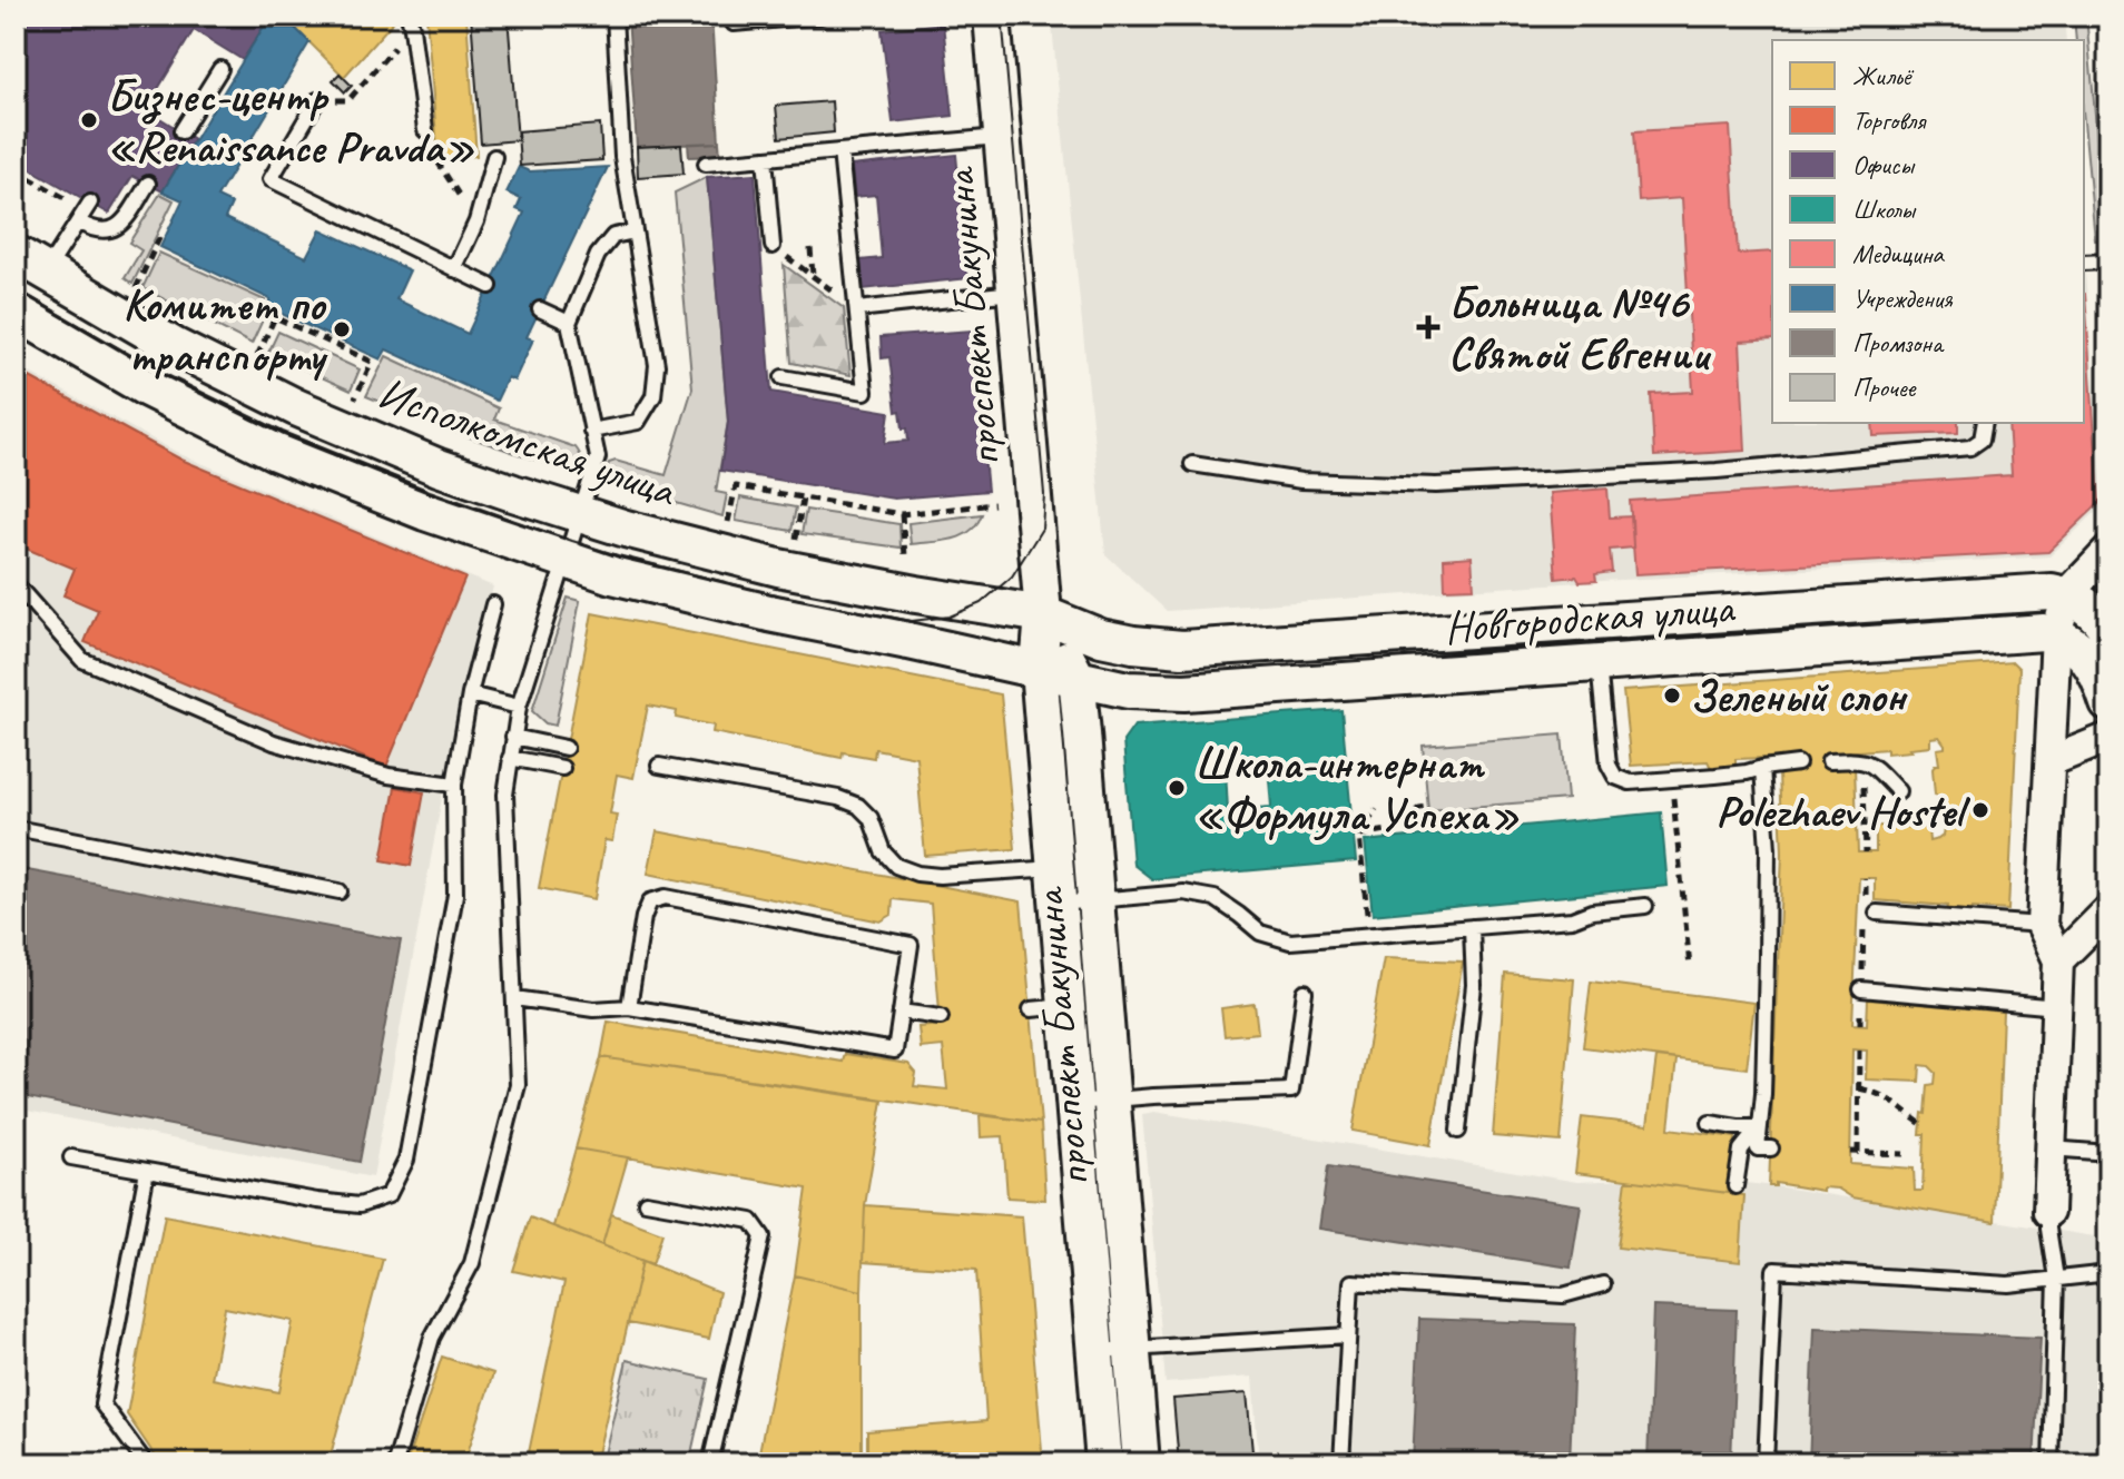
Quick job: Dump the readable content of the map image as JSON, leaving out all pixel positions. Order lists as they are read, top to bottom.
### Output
{
  "streets": {
    "street": ["проспект Бакунина", "Исполкомская улица", "Новгородская улица"]
  },
  "crossings": [
    ["проспект Бакунина", "Исполкомская улица"],
    ["проспект Бакунина", "Новгородская улица"],
    ["Исполкомская улица", "Новгородская улица"]
  ],
  "places": {
    "other": [
      "Бизнес-центр «Renaissance Pravda»",
      "Комитет по транспорту",
      "Зеленый слон",
      "Школа-интернат «Формула Успеха»",
      "Polezhaev Hostel"
    ],
    "health": ["Больница №46 Святой Евгении"]
  },
  "legend": [
    "Жильё",
    "Торговля",
    "Офисы",
    "Школы",
    "Медицина",
    "Учреждения",
    "Промзона",
    "Прочее"
  ]
}
